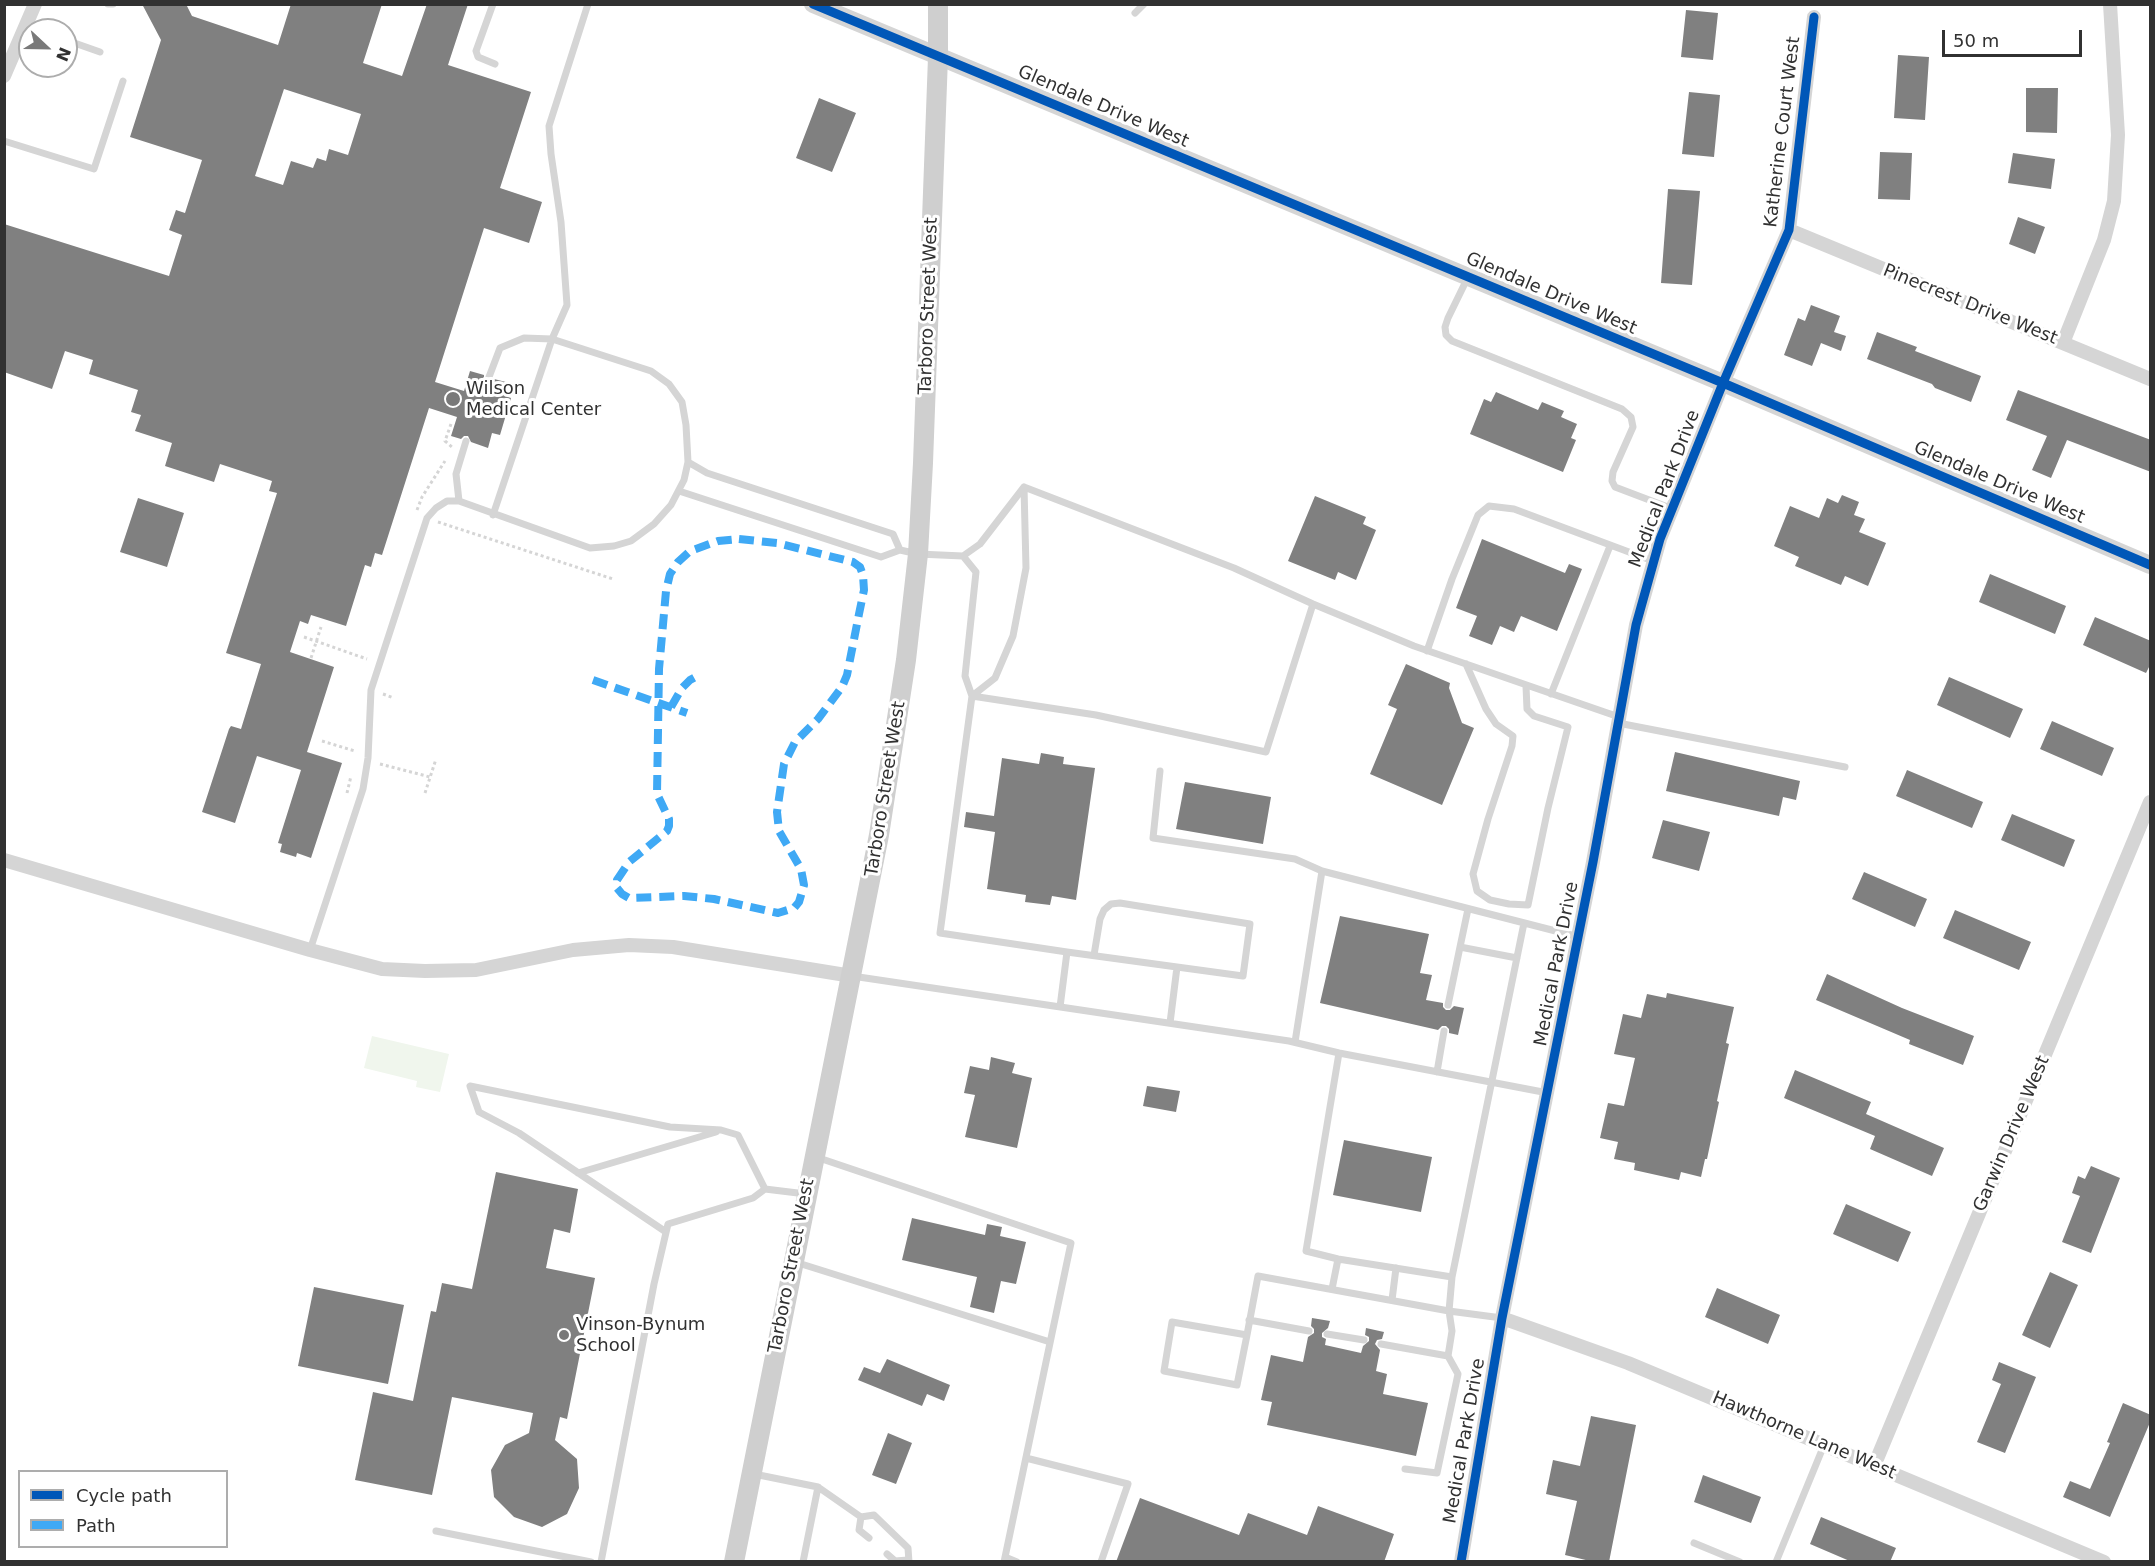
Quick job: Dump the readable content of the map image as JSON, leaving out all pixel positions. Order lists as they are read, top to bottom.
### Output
{
  "streets": {
    "main road": ["Tarboro Street West"],
    "street": [
      "Glendale Drive West",
      "Katherine Court West",
      "Pinecrest Drive West",
      "Medical Park Drive",
      "Garwin Drive West",
      "Hawthorne Lane West"
    ]
  },
  "crossings": [
    ["Glendale Drive West", "Katherine Court West"],
    ["Glendale Drive West", "Tarboro Street West"],
    ["Glendale Drive West", "Medical Park Drive"],
    ["Katherine Court West", "Pinecrest Drive West"],
    ["Katherine Court West", "Medical Park Drive"],
    ["Medical Park Drive", "Hawthorne Lane West"],
    ["Garwin Drive West", "Hawthorne Lane West"]
  ],
  "places": ["Wilson Medical Center", "Vinson-Bynum School"],
  "legend": ["Cycle path", "Path"],
  "scale_bar": "50 m",
  "north": "right"
}
